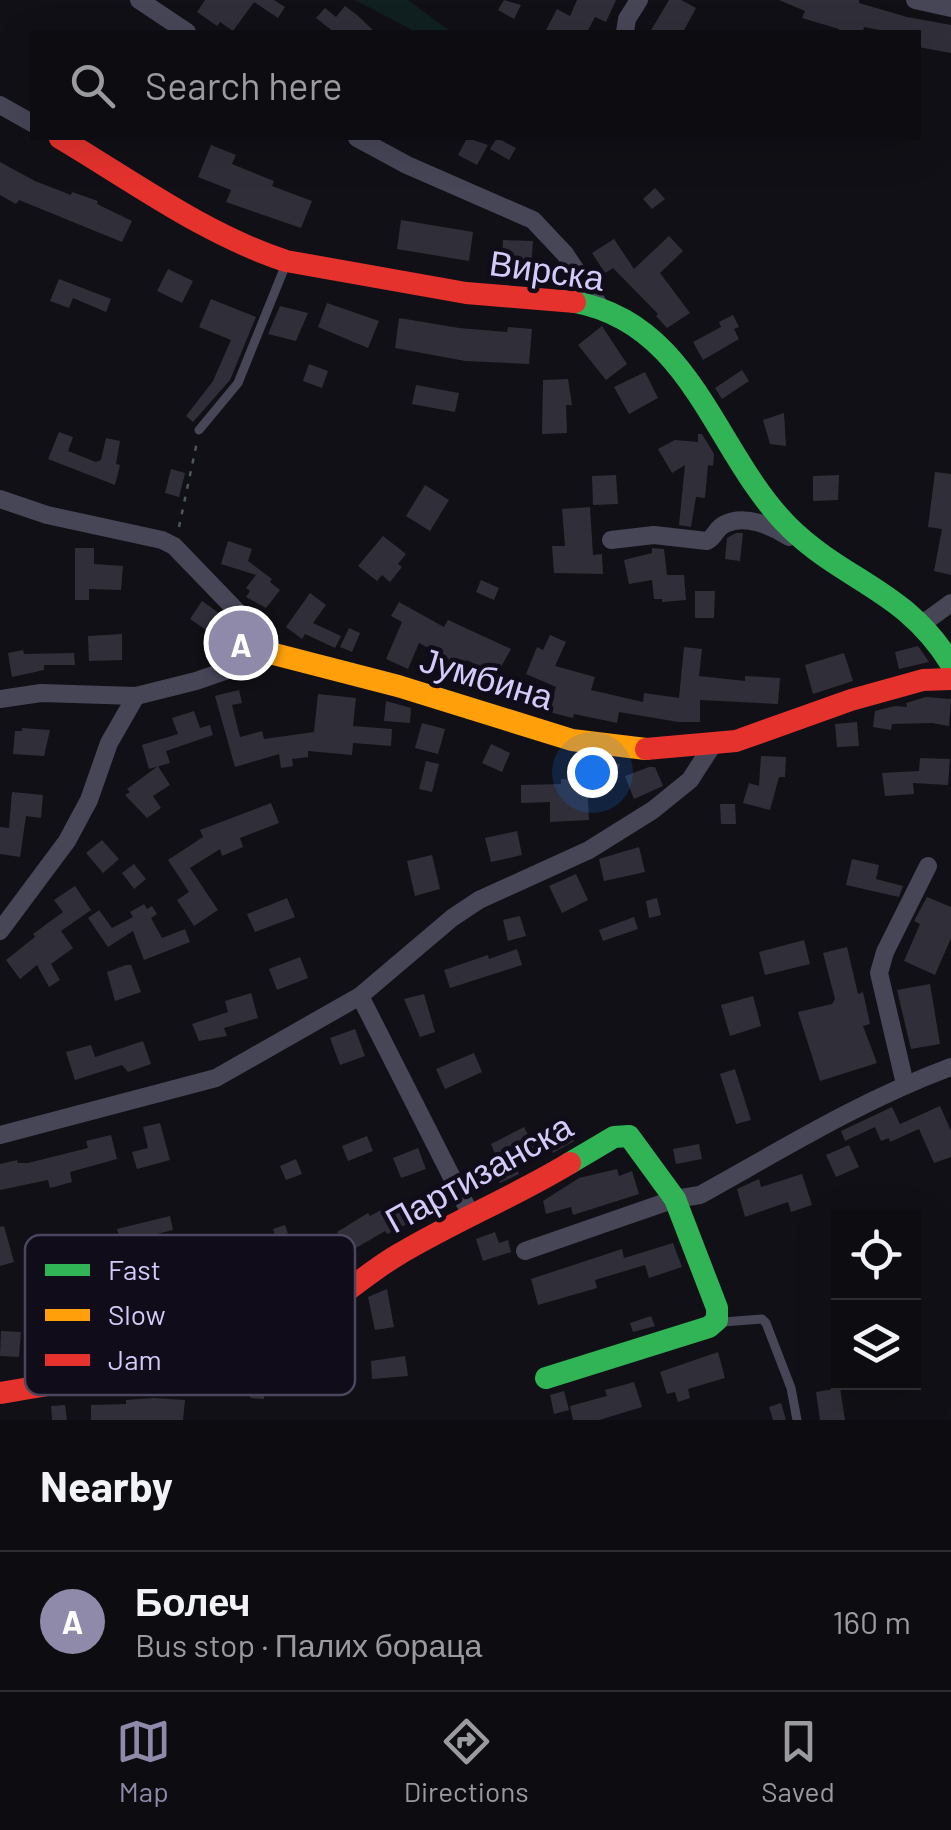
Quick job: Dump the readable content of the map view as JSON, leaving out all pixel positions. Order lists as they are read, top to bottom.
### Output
{
  "streets": {
    "street": ["Вирска", "Јумбина", "Партизанска"]
  },
  "legend": ["Fast", "Slow", "Jam"],
  "page": {
    "search": "Search here",
    "pins": "A",
    "heading": "Nearby",
    "list": [
      {
        "mark": "A",
        "name": "Болеч",
        "note": "Bus stop · Палих бораца",
        "value": "160 m"
      }
    ],
    "nav": ["Map", "Directions", "Saved"]
  }
}
